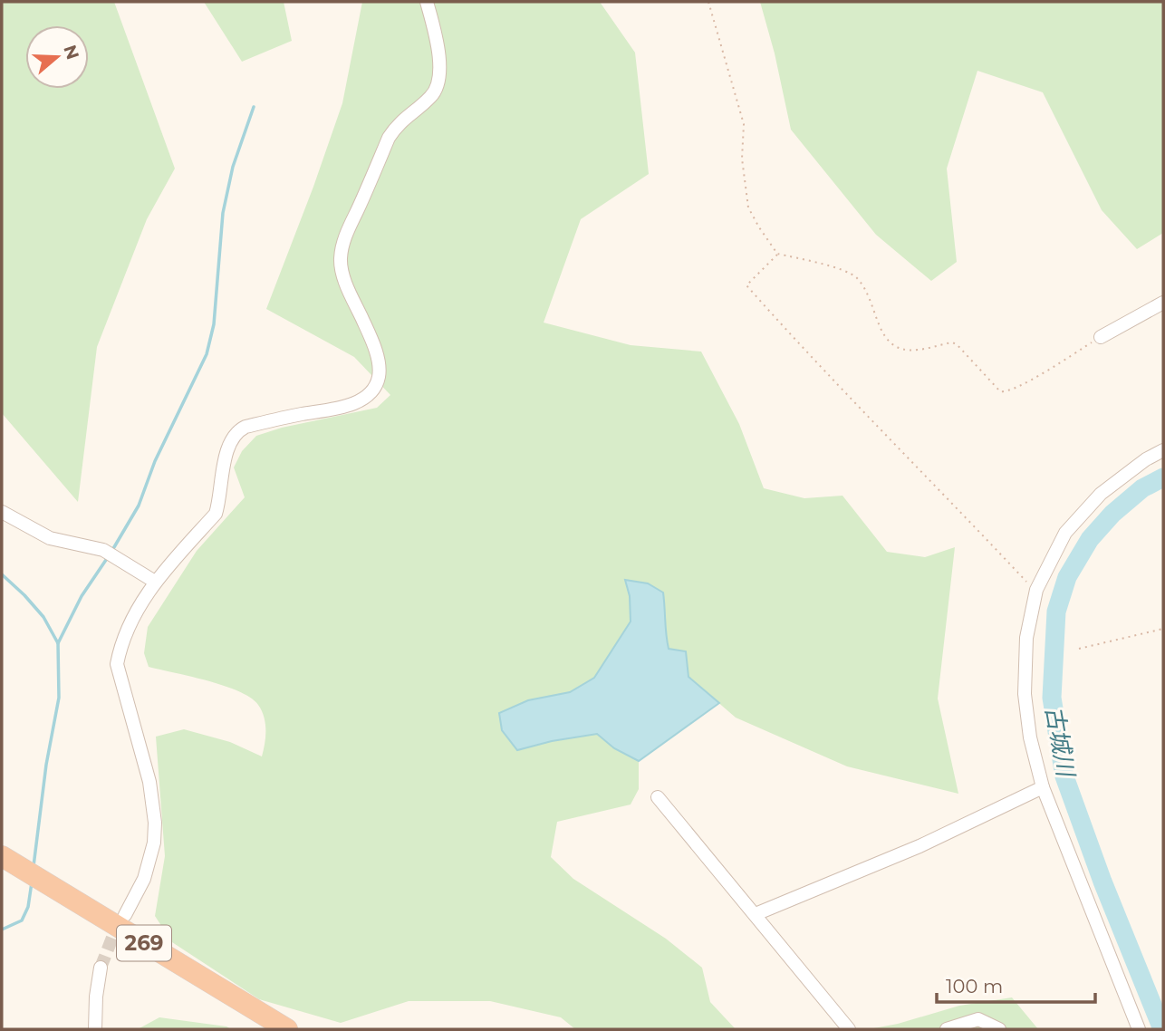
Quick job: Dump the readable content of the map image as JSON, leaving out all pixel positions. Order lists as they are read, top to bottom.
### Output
{
  "streets": {
    "highway": ["269"]
  },
  "water": ["古城川"],
  "scale_bar": "100 m",
  "north": "right"
}
